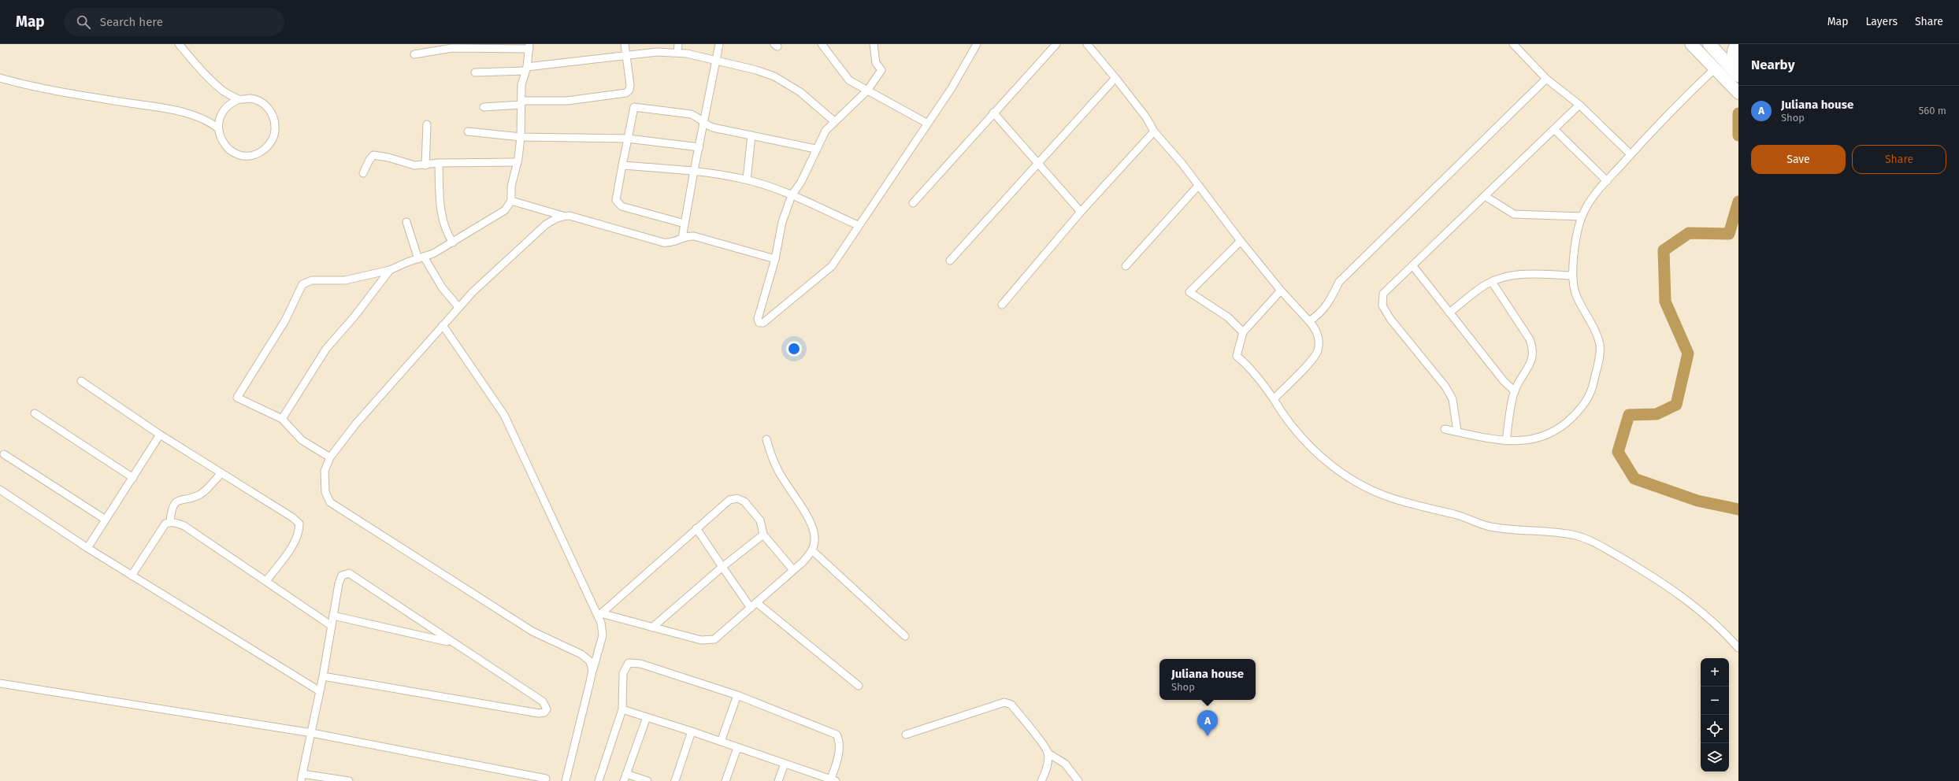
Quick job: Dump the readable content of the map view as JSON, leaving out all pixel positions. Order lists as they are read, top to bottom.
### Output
{
  "page": {
    "header": "Map",
    "search": "Search here",
    "nav": ["Map", "Layers", "Share"],
    "heading": "Nearby",
    "list": [
      {
        "mark": "A",
        "name": "Juliana house",
        "note": "Shop",
        "value": "560 m"
      }
    ],
    "buttons": ["Save", "Share"],
    "map_buttons": ["+", "−"],
    "popup": ["Juliana house", "Shop"],
    "pins": "A"
  }
}
